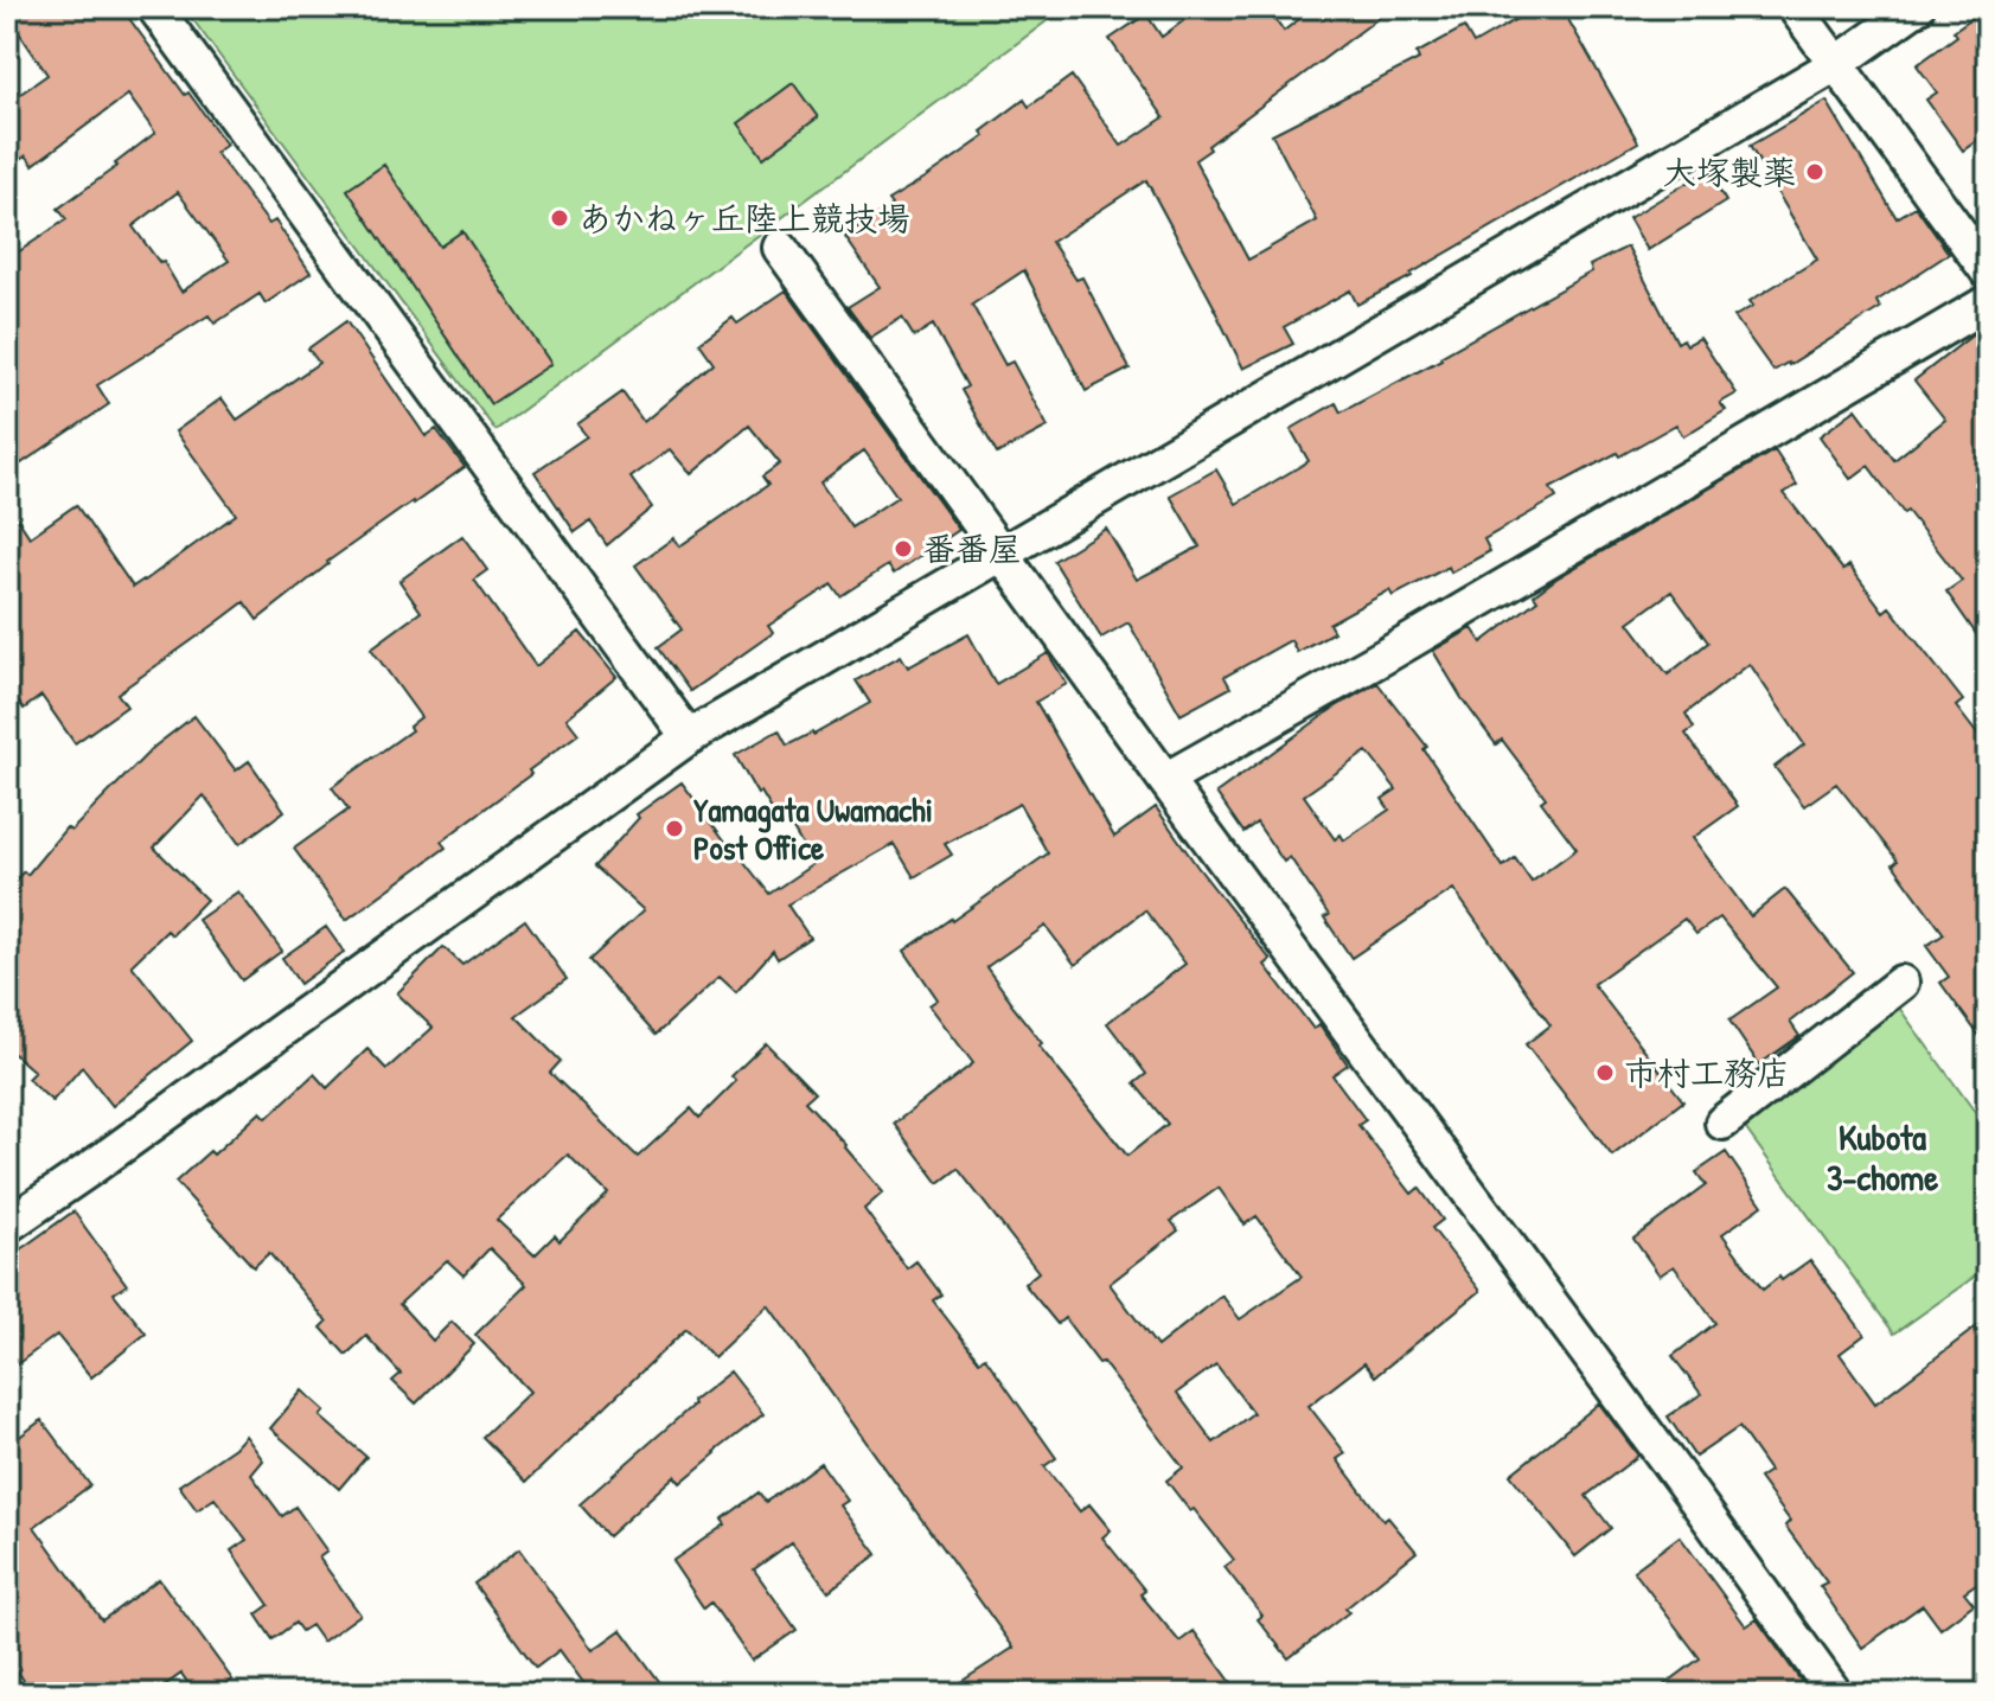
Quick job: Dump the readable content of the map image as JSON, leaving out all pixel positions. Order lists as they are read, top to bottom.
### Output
{
  "districts": ["Kubota 3-chome"],
  "places": [
    "大塚製薬",
    "あかねヶ丘陸上競技場",
    "番番屋",
    "Yamagata Uwamachi Post Office",
    "市村工務店"
  ]
}
